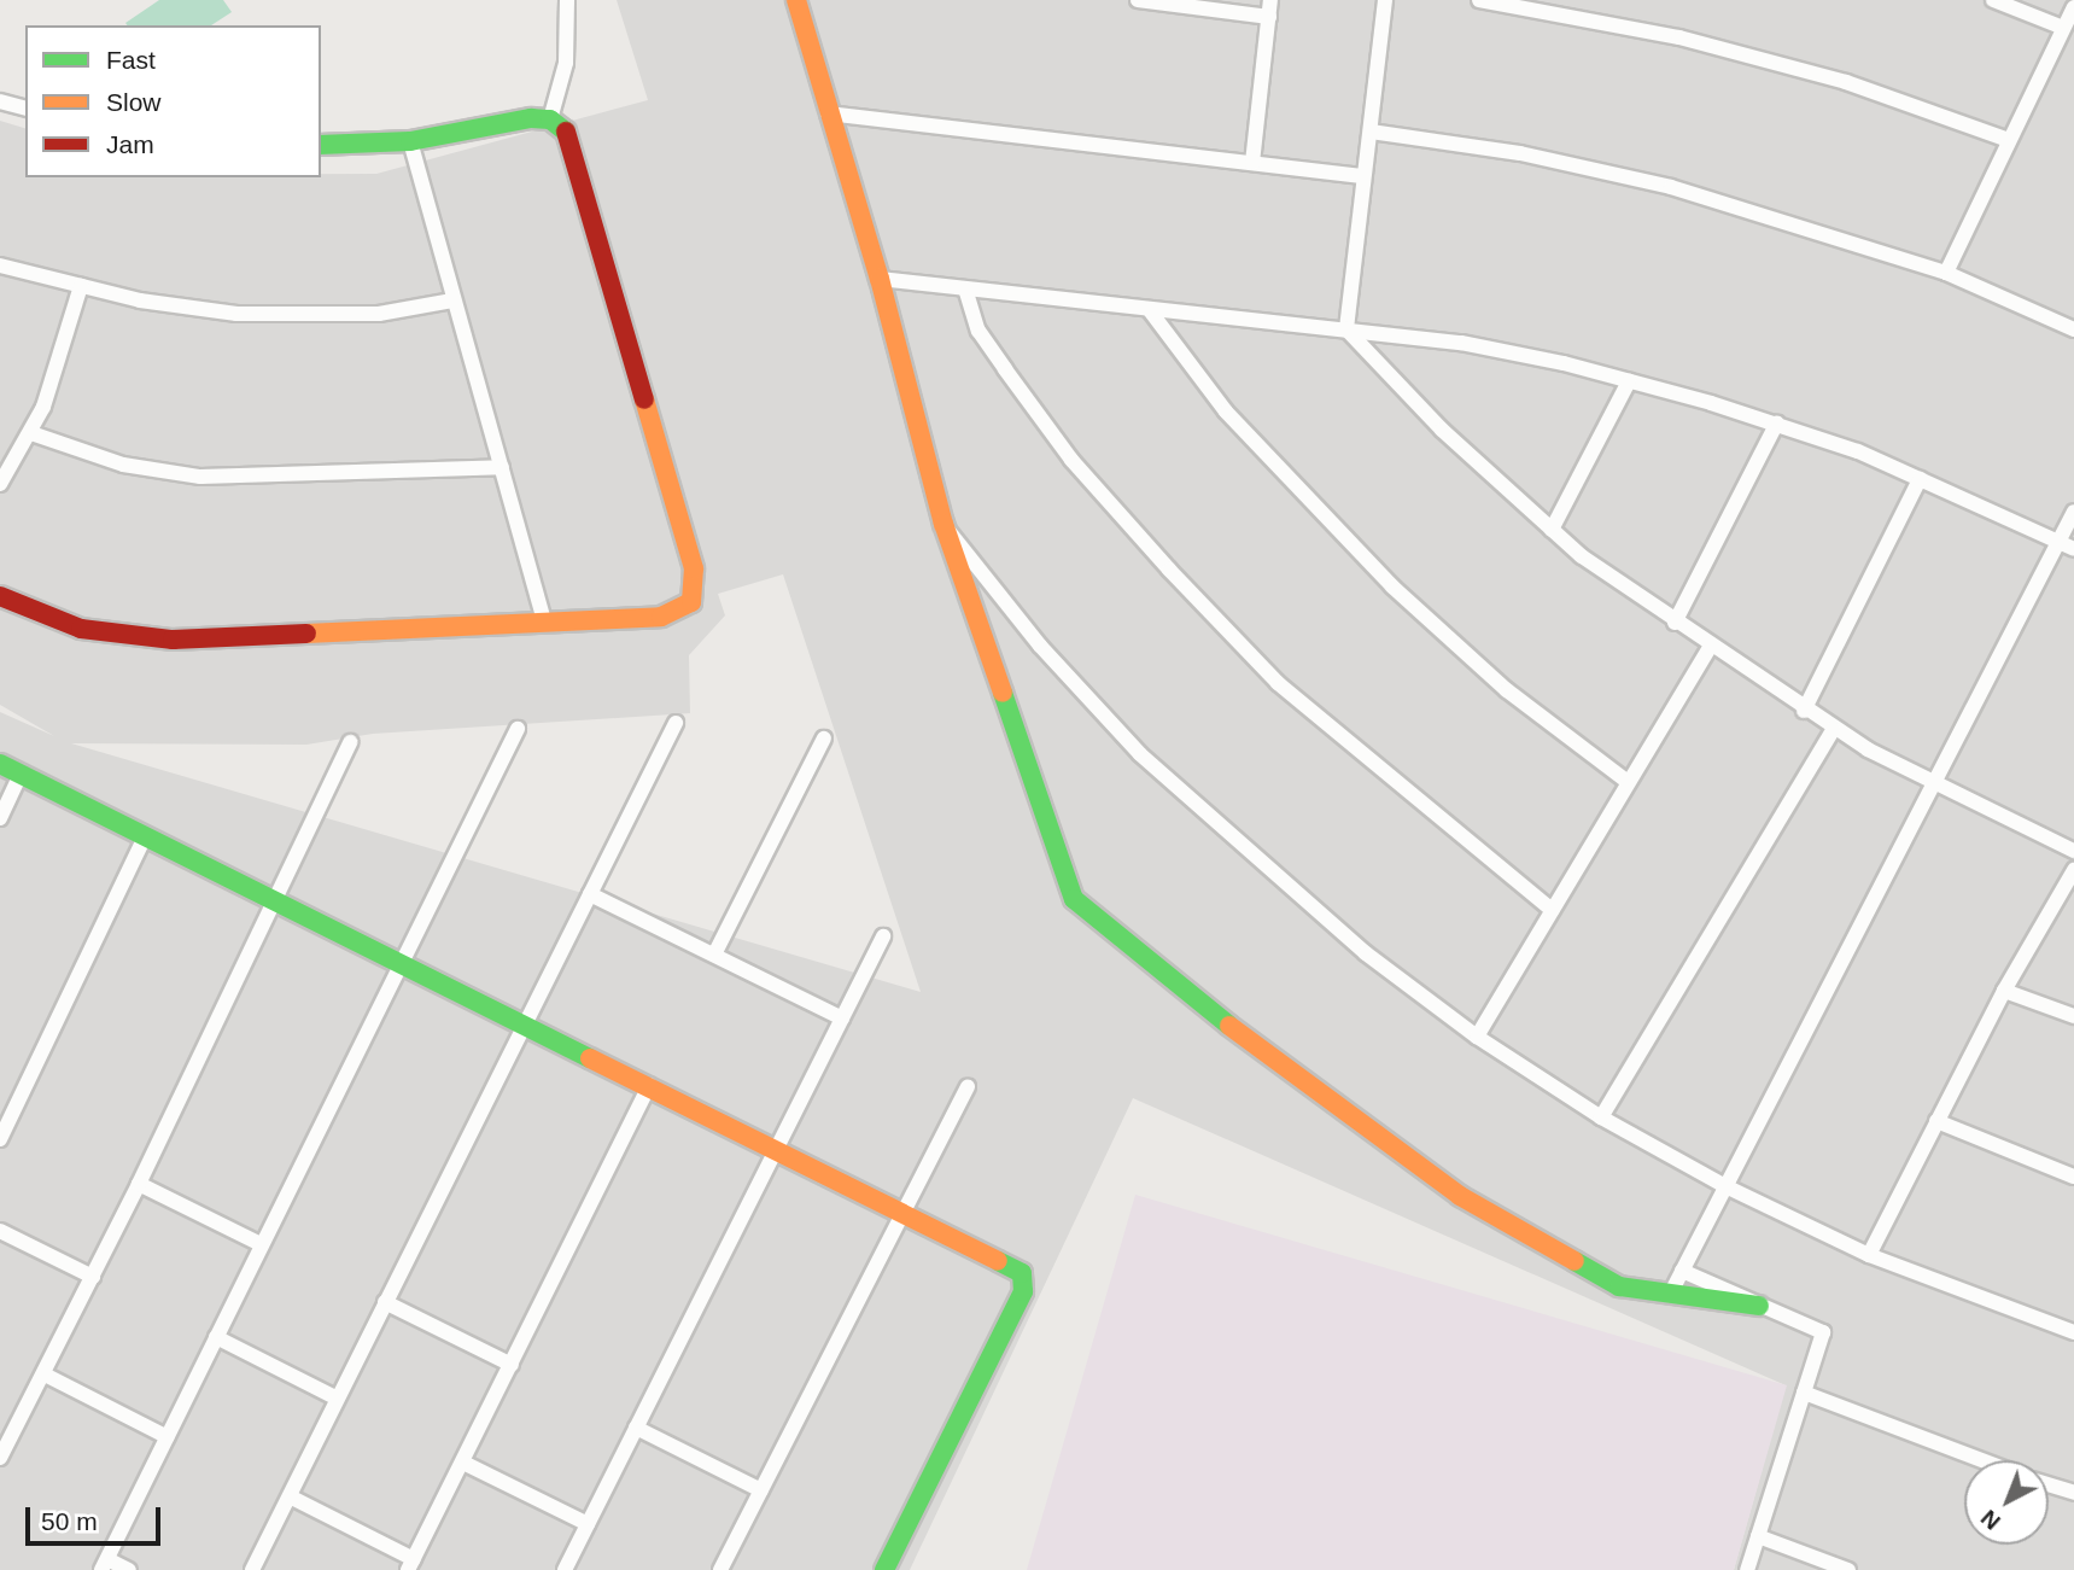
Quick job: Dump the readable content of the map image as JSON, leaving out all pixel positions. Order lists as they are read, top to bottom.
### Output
{
  "legend": ["Fast", "Slow", "Jam"],
  "scale_bar": "50 m",
  "north": "bottom left"
}
